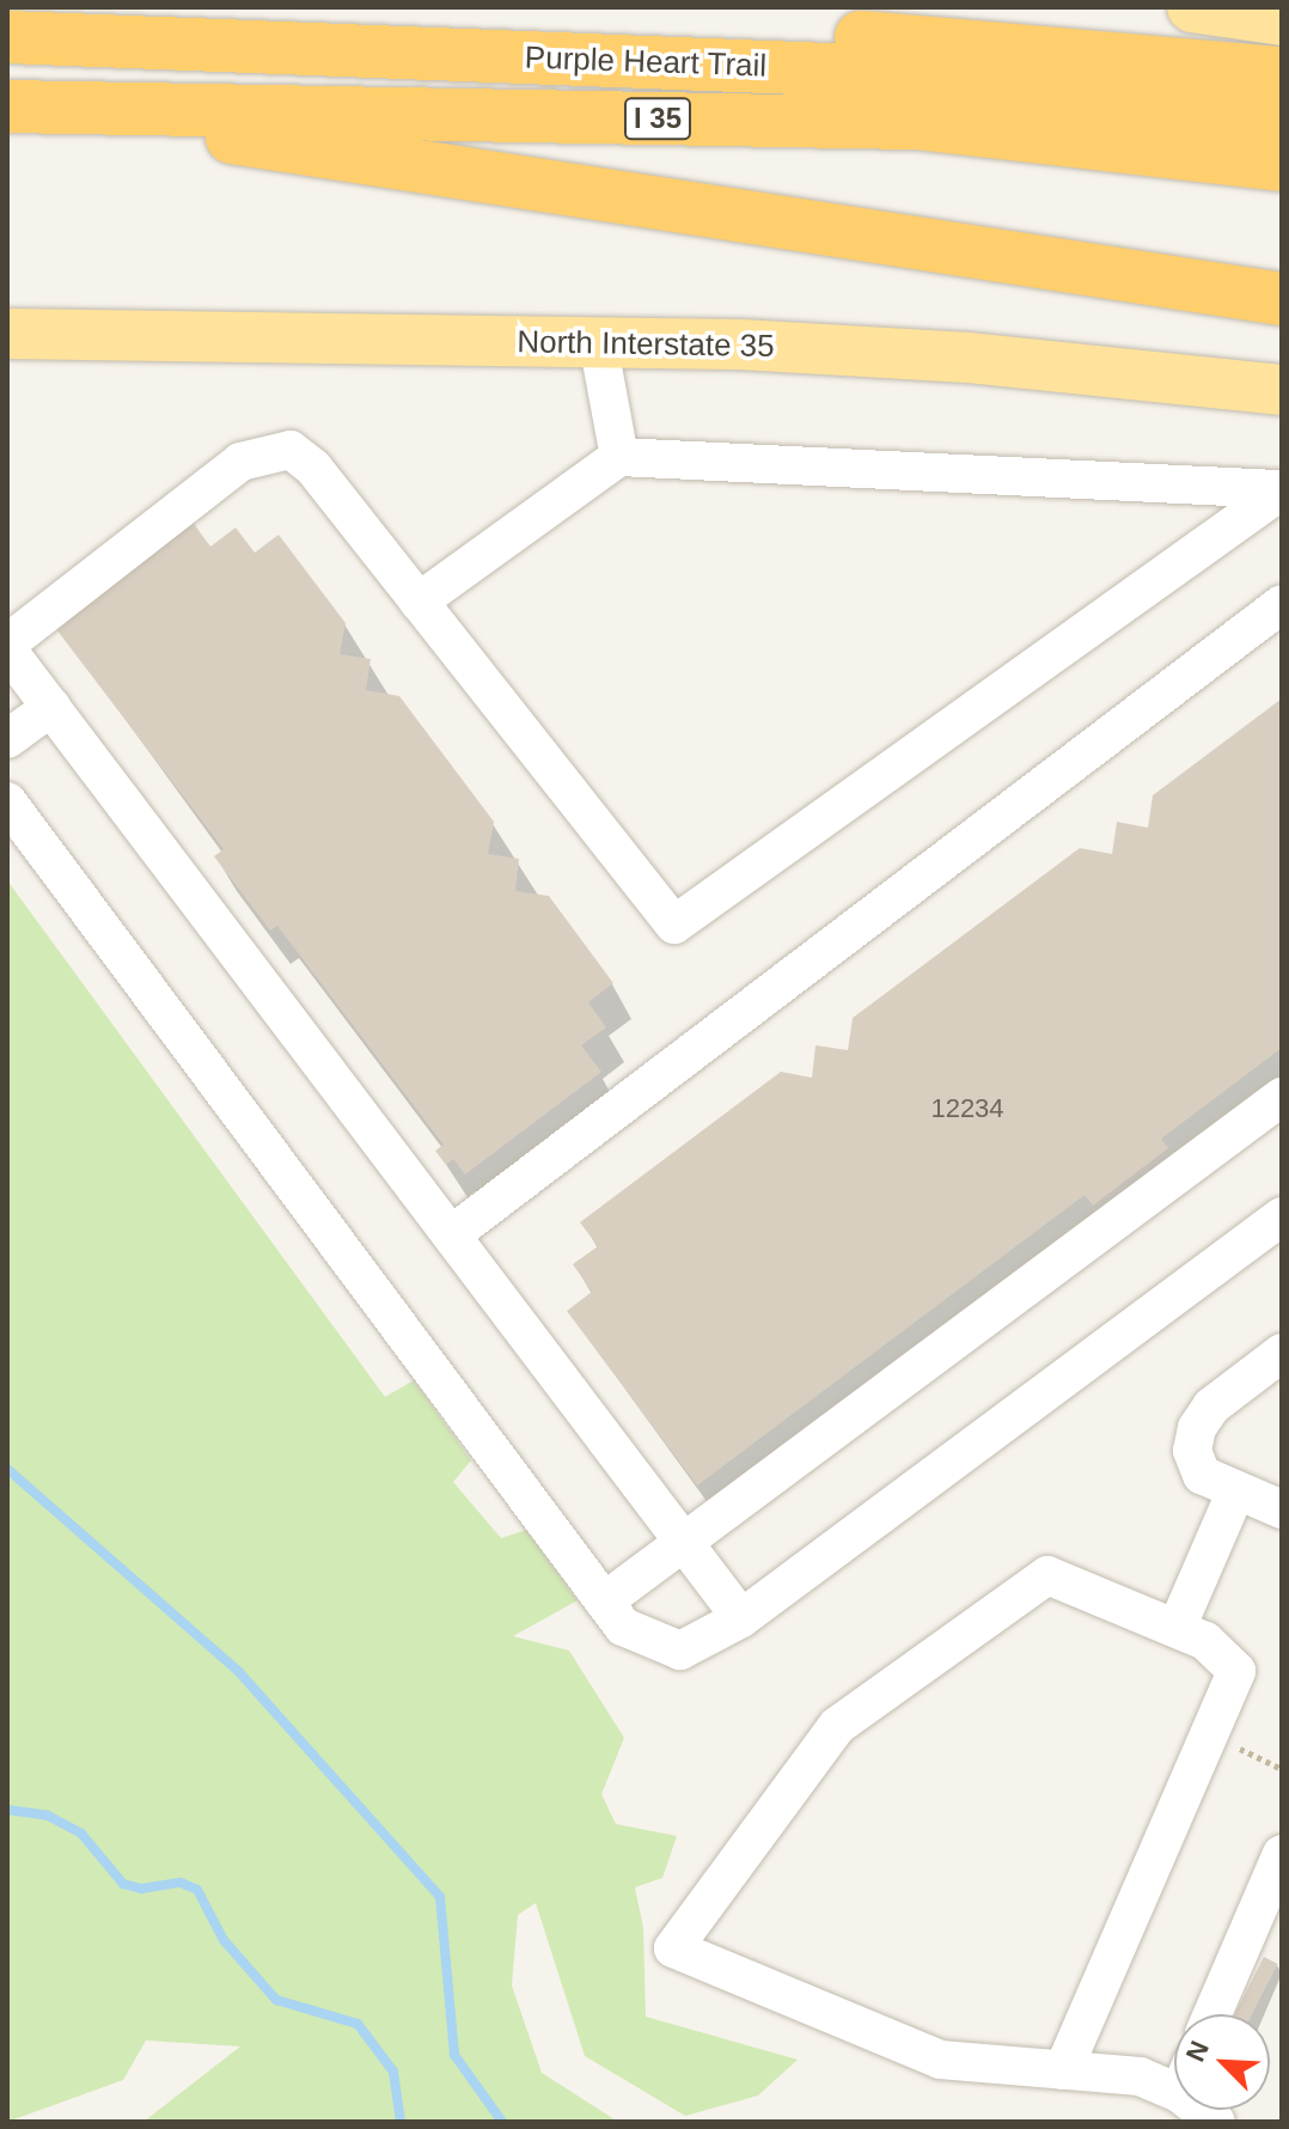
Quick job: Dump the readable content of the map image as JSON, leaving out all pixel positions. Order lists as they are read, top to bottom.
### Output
{
  "streets": {
    "highway": ["Purple Heart Trail", "I 35"],
    "main road": ["North Interstate 35"]
  },
  "house_numbers": ["12234"],
  "north": "top left"
}
